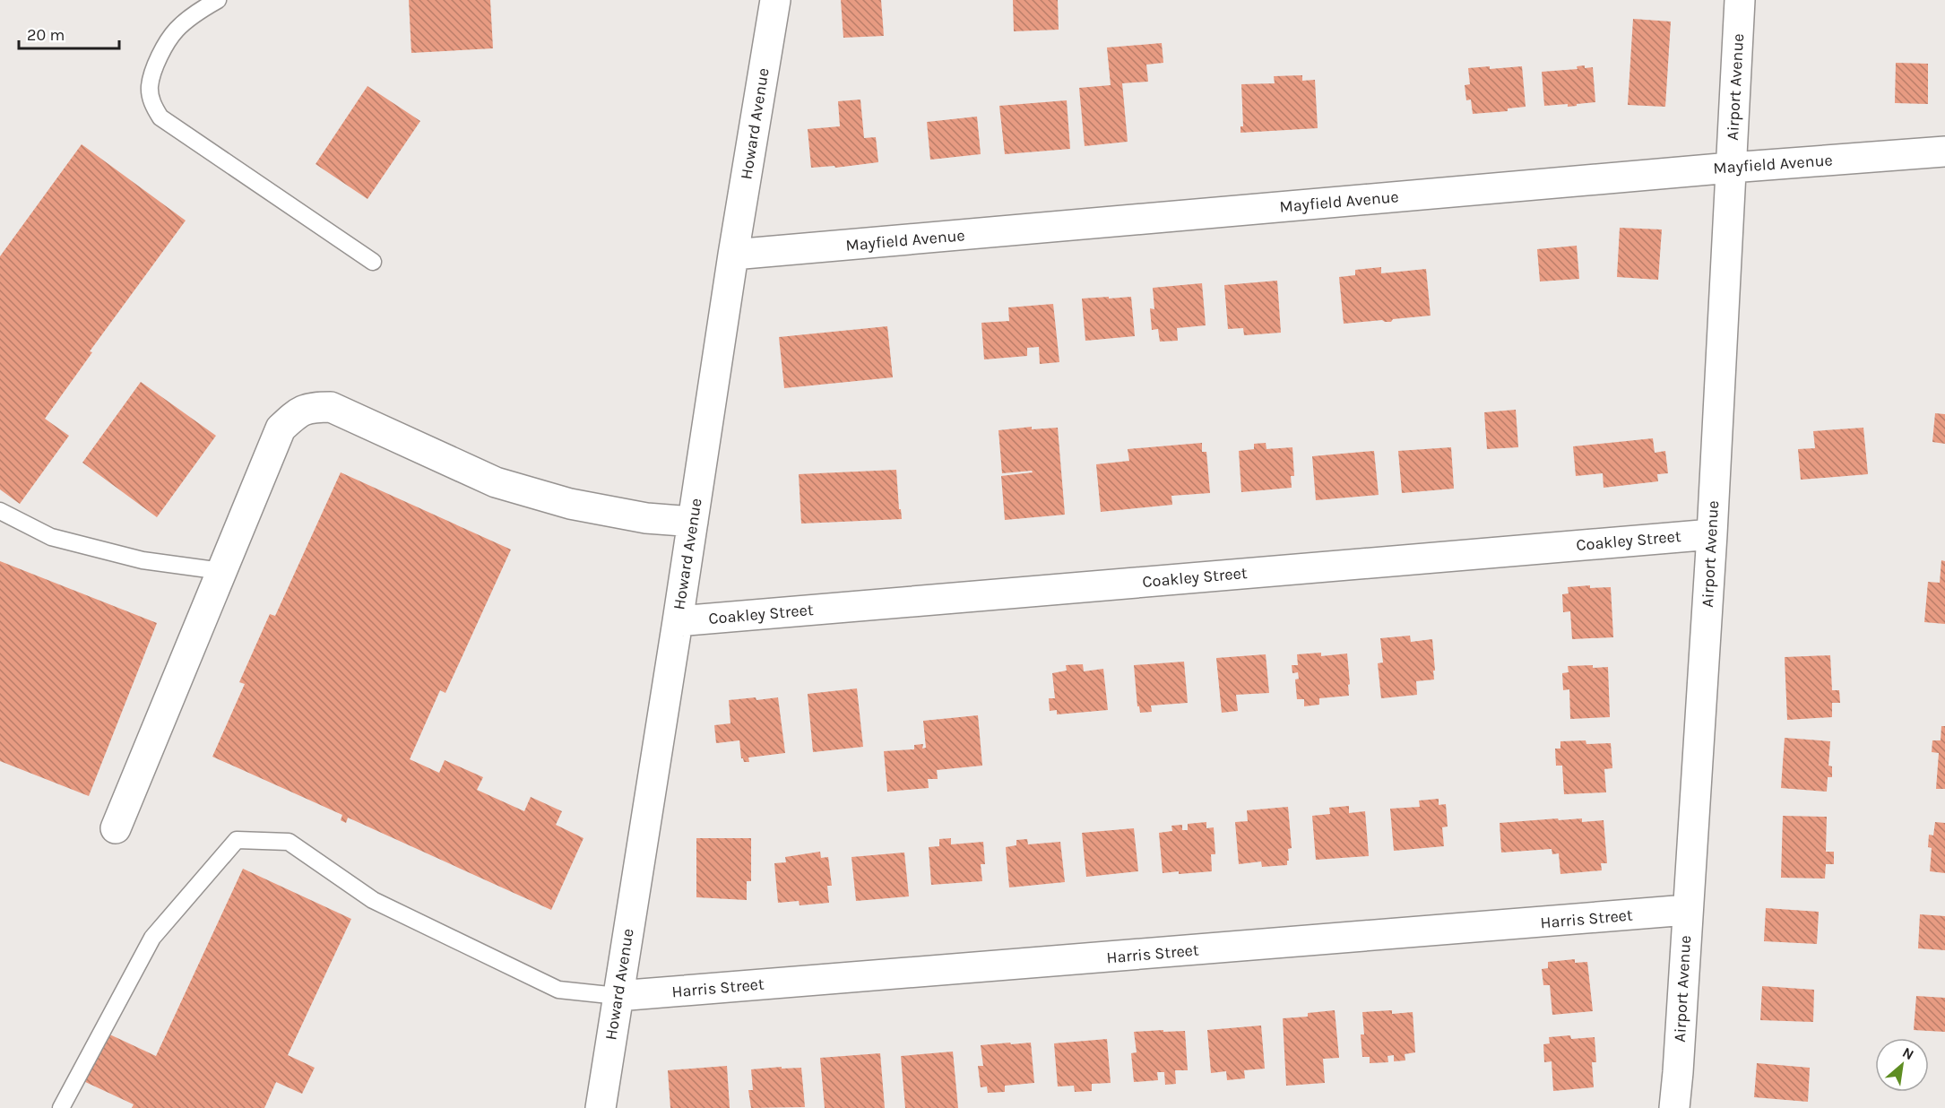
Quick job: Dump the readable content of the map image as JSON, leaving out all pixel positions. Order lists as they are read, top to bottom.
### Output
{
  "streets": {
    "street": [
      "Airport Avenue",
      "Howard Avenue",
      "Mayfield Avenue",
      "Coakley Street",
      "Harris Street"
    ]
  },
  "crossings": [
    ["Airport Avenue", "Mayfield Avenue"],
    ["Airport Avenue", "Coakley Street"],
    ["Airport Avenue", "Harris Street"],
    ["Howard Avenue", "Mayfield Avenue"],
    ["Howard Avenue", "Coakley Street"],
    ["Howard Avenue", "Harris Street"]
  ],
  "scale_bar": "20 m",
  "north": "top right"
}
